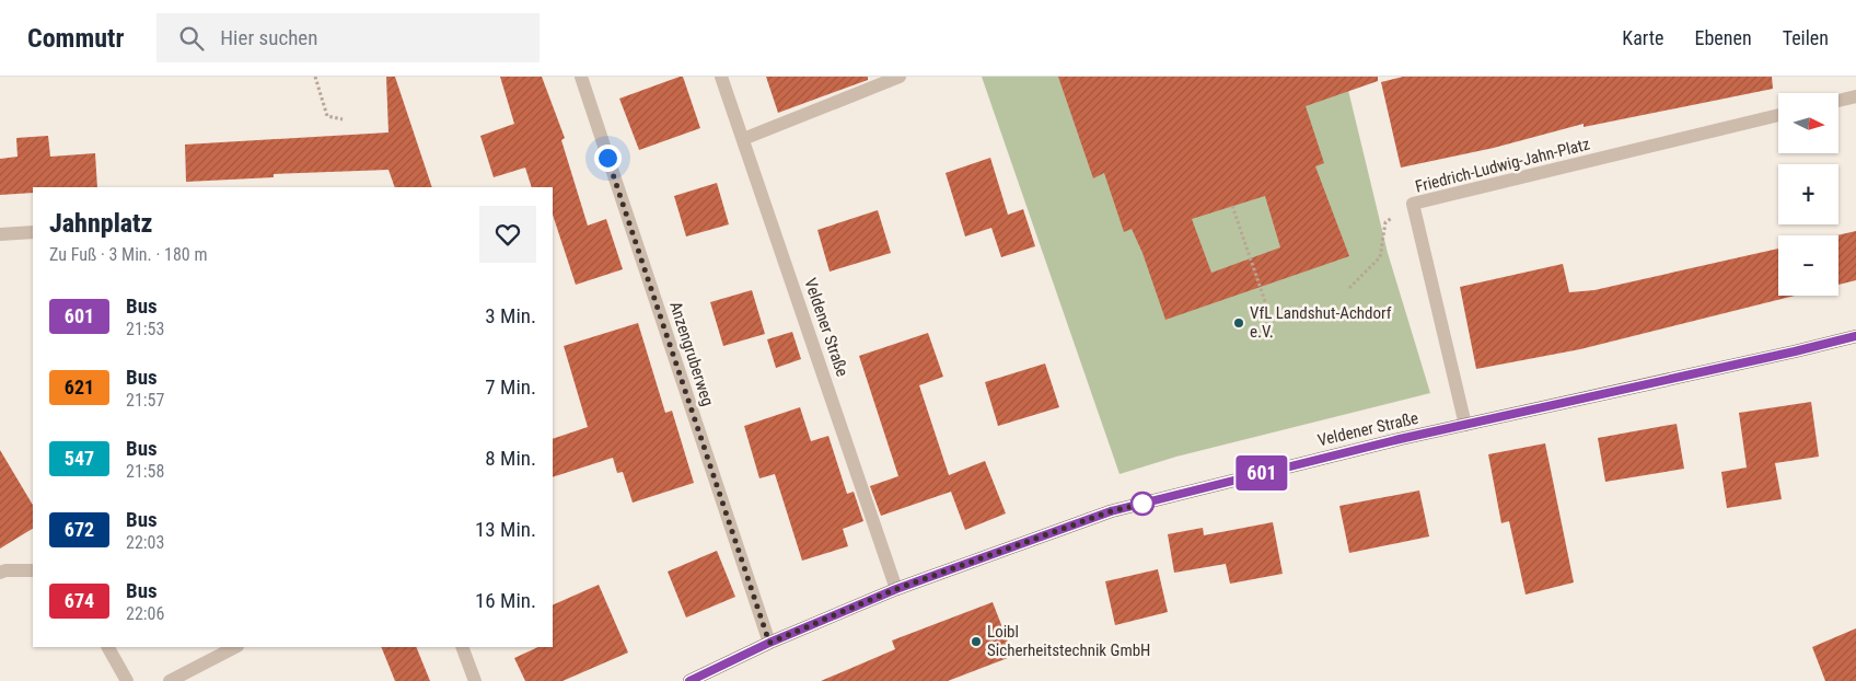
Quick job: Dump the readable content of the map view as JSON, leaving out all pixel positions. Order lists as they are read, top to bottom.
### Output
{
  "streets": {
    "main road": ["Veldener Straße"],
    "street": ["Friedrich-Ludwig-Jahn-Platz", "Anzengruberweg"]
  },
  "crossings": [
    ["Friedrich-Ludwig-Jahn-Platz", "Veldener Straße"],
    ["Veldener Straße", "Anzengruberweg"]
  ],
  "places": ["VfL Landshut-Achdorf e.V.", "Loibl Sicherheitstechnik GmbH"],
  "lines": ["bus line 601"],
  "north": "right",
  "page": {
    "header": "Commutr",
    "search": "Hier suchen",
    "nav": ["Karte", "Ebenen", "Teilen"],
    "on_map": "601",
    "map_buttons": ["+", "−"],
    "heading": ["Jahnplatz", "Zu Fuß · 3 Min. · 180 m"],
    "list": [
      {
        "mark": "601",
        "name": "Bus",
        "note": "21:53",
        "value": "3 Min."
      },
      {
        "mark": "621",
        "name": "Bus",
        "note": "21:57",
        "value": "7 Min."
      },
      {
        "mark": "547",
        "name": "Bus",
        "note": "21:58",
        "value": "8 Min."
      },
      {
        "mark": "672",
        "name": "Bus",
        "note": "22:03",
        "value": "13 Min."
      },
      {
        "mark": "674",
        "name": "Bus",
        "note": "22:06",
        "value": "16 Min."
      }
    ]
  }
}
